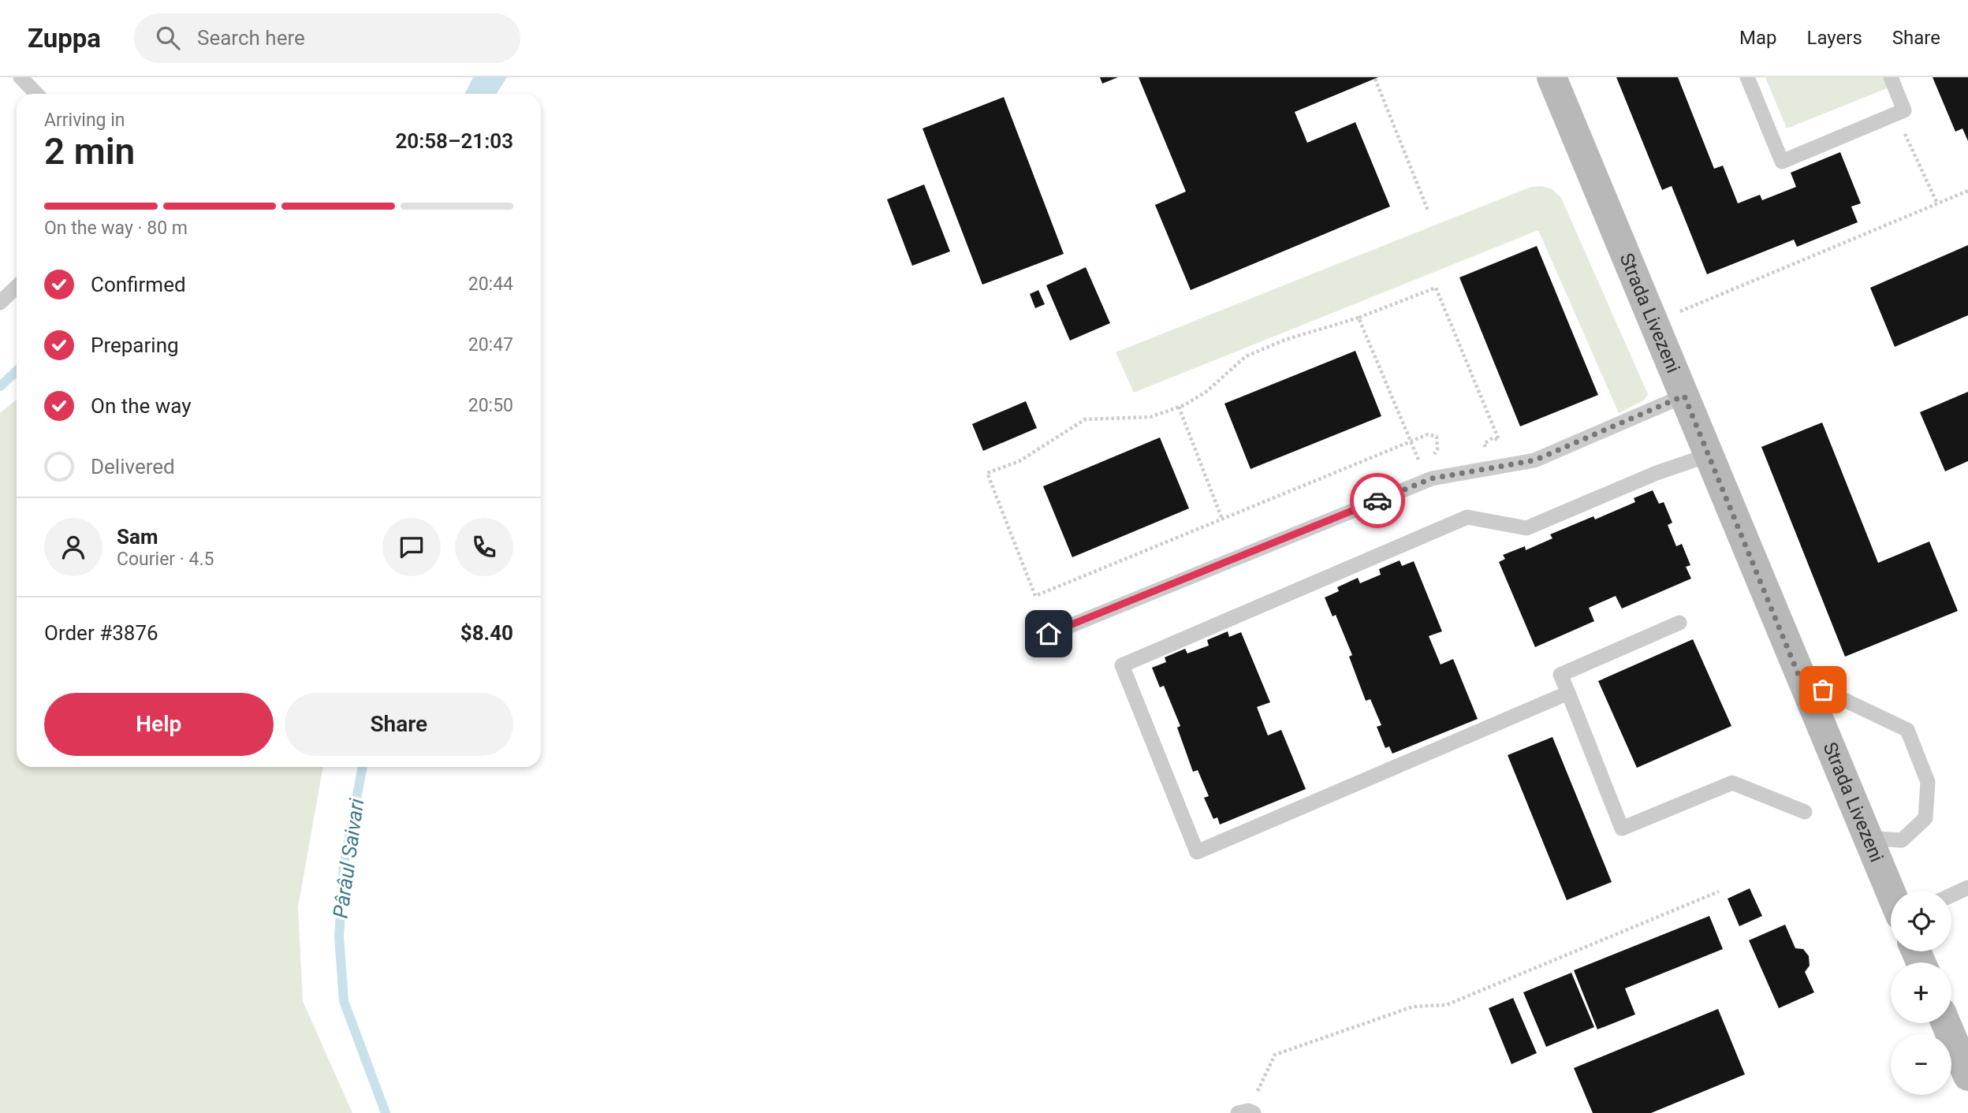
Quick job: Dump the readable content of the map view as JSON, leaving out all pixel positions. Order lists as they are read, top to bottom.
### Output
{
  "streets": {
    "main road": ["Strada Livezeni"]
  },
  "water": ["Pârâul Saivari"],
  "page": {
    "header": "Zuppa",
    "search": "Search here",
    "nav": ["Map", "Layers", "Share"],
    "heading": ["2 min", "Arriving in", "20:58–21:03"],
    "panel": [
      "Sam",
      "Courier · 4.5",
      "Order #3876",
      "$8.40"
    ],
    "bar": "On the way · 80 m",
    "list": [
      ["Confirmed", "20:44"],
      ["Preparing", "20:47"],
      ["On the way", "20:50"],
      "Delivered"
    ],
    "buttons": ["Help", "Share"],
    "map_buttons": ["+", "−"]
  }
}
